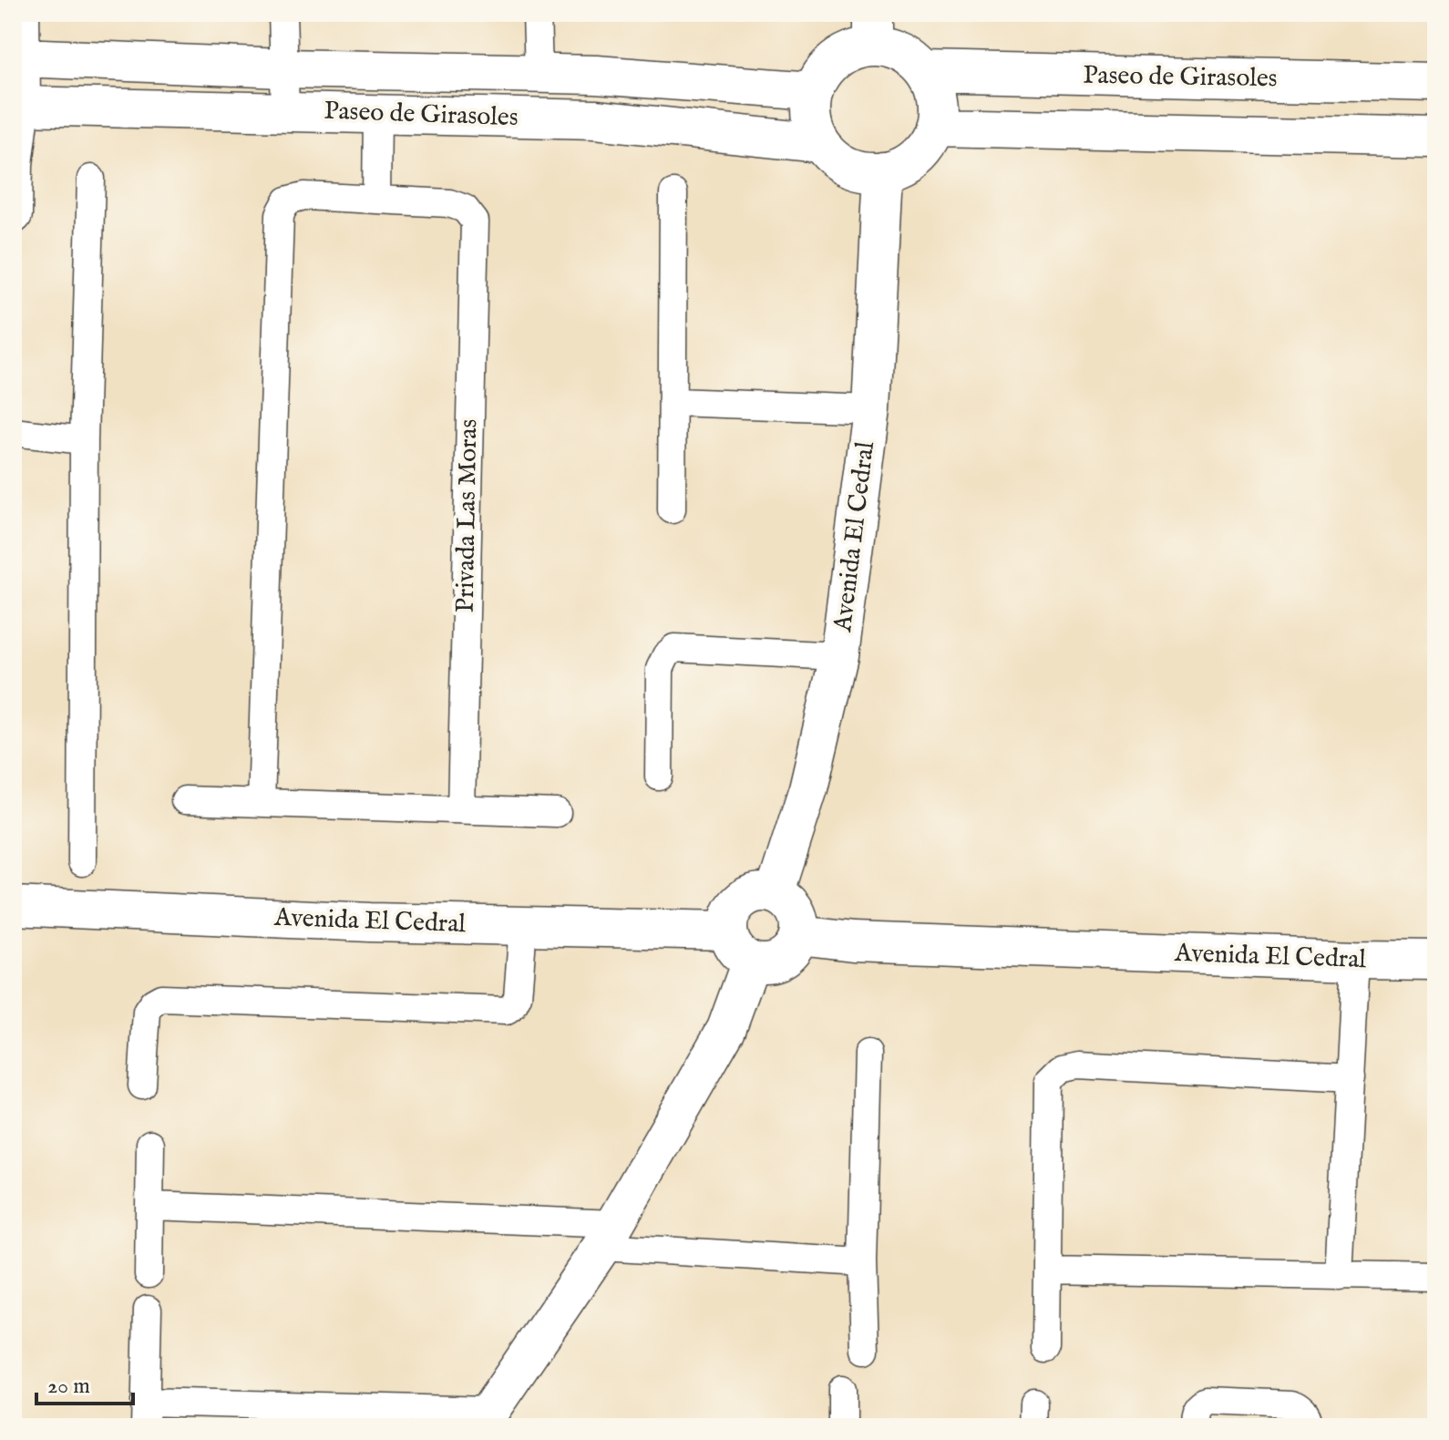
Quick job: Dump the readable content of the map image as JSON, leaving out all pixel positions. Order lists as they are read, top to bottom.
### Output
{
  "streets": {
    "street": ["Paseo de Girasoles", "Privada Las Moras", "Avenida El Cedral"]
  },
  "crossings": [
    ["Paseo de Girasoles", "Avenida El Cedral"]
  ],
  "scale_bar": "20 m"
}
